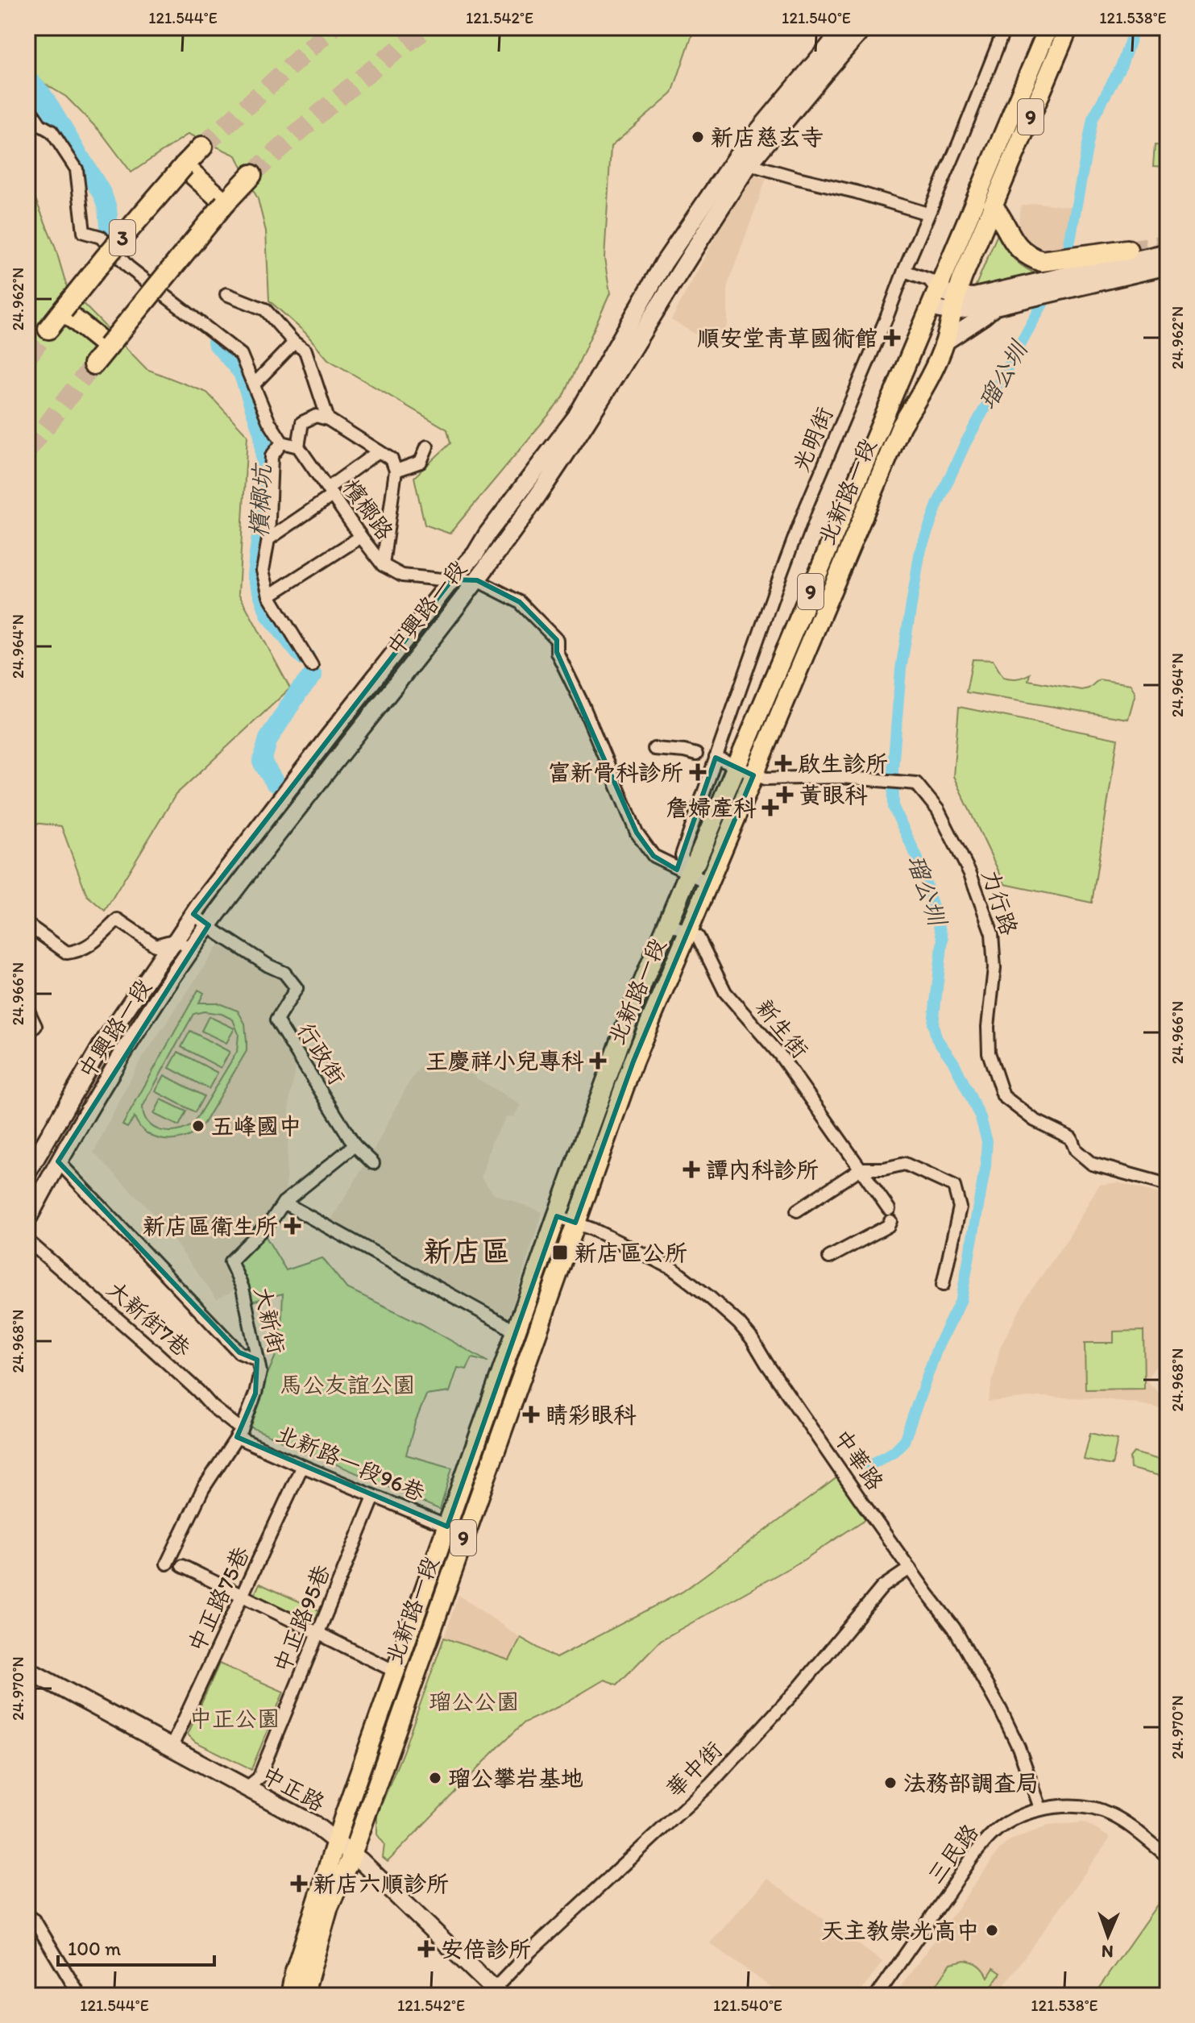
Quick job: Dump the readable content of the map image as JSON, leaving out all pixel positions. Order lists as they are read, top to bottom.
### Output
{
  "streets": {
    "highway": ["3"],
    "main road": ["9", "北新路一段"],
    "street": [
      "光明街",
      "檳榔路",
      "中興路一段",
      "力行路",
      "新生街",
      "行政街",
      "大新街7巷",
      "大新街",
      "中華路",
      "北新路一段96巷",
      "中正路75巷",
      "中正路95巷",
      "華中街",
      "中正路",
      "三民路"
    ]
  },
  "crossings": [
    ["光明街", "北新路一段"],
    ["光明街", "檳榔路"],
    ["光明街", "力行路"],
    ["北新路一段", "檳榔路"],
    ["北新路一段", "力行路"],
    ["北新路一段", "新生街"],
    ["北新路一段", "中華路"],
    ["北新路一段", "北新路一段96巷"],
    ["北新路一段", "中正路"],
    ["檳榔路", "中興路一段"],
    ["中興路一段", "行政街"],
    ["大新街7巷", "大新街"],
    ["大新街7巷", "北新路一段96巷"],
    ["大新街", "北新路一段96巷"],
    ["中華路", "華中街"],
    ["中華路", "三民路"],
    ["北新路一段96巷", "中正路75巷"],
    ["北新路一段96巷", "中正路95巷"],
    ["中正路75巷", "中正路"],
    ["中正路95巷", "中正路"],
    ["華中街", "中正路"]
  ],
  "districts": ["新店區"],
  "water": ["瑠公圳", "檳榔坑"],
  "parks": ["馬公友誼公園", "瑠公公園", "中正公園"],
  "places": {
    "other": [
      "新店慈玄寺",
      "五峰國中",
      "瑠公攀岩基地",
      "法務部調查局",
      "天主教崇光高中"
    ],
    "health": [
      "順安堂青草國術館",
      "啟生診所",
      "富新骨科診所",
      "黃眼科",
      "詹婦產科",
      "王慶祥小兒專科",
      "譚內科診所",
      "新店區衛生所",
      "睛彩眼科",
      "新店六順診所",
      "安倍診所"
    ],
    "transit": ["新店區公所"]
  },
  "scale_bar": "100 m",
  "north": "bottom",
  "coordinates": [
    "121.544°E",
    "121.542°E",
    "121.540°E",
    "121.538°E",
    "24.962°N",
    "24.964°N",
    "24.966°N",
    "24.968°N",
    "24.970°N"
  ]
}
